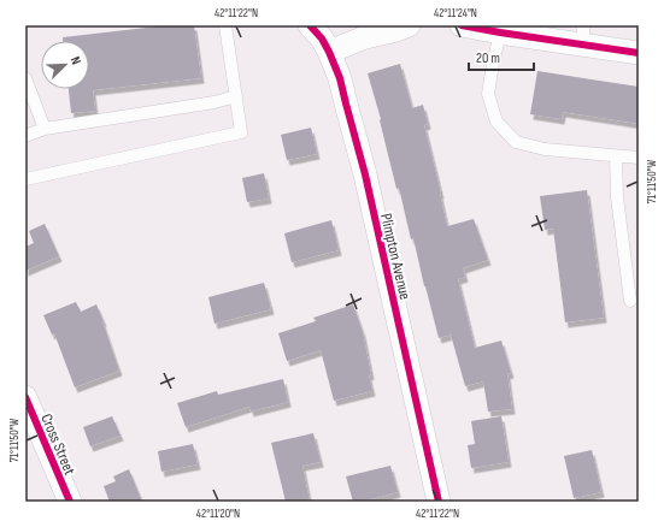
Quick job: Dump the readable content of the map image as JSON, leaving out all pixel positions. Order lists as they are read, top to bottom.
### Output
{
  "streets": {
    "street": ["Plimpton Avenue", "Cross Street"]
  },
  "scale_bar": "20 m",
  "north": "top right",
  "coordinates": [
    "42°11'22\"N",
    "42°11'24\"N",
    "71°11'50\"W",
    "42°11'20\"N"
  ]
}
